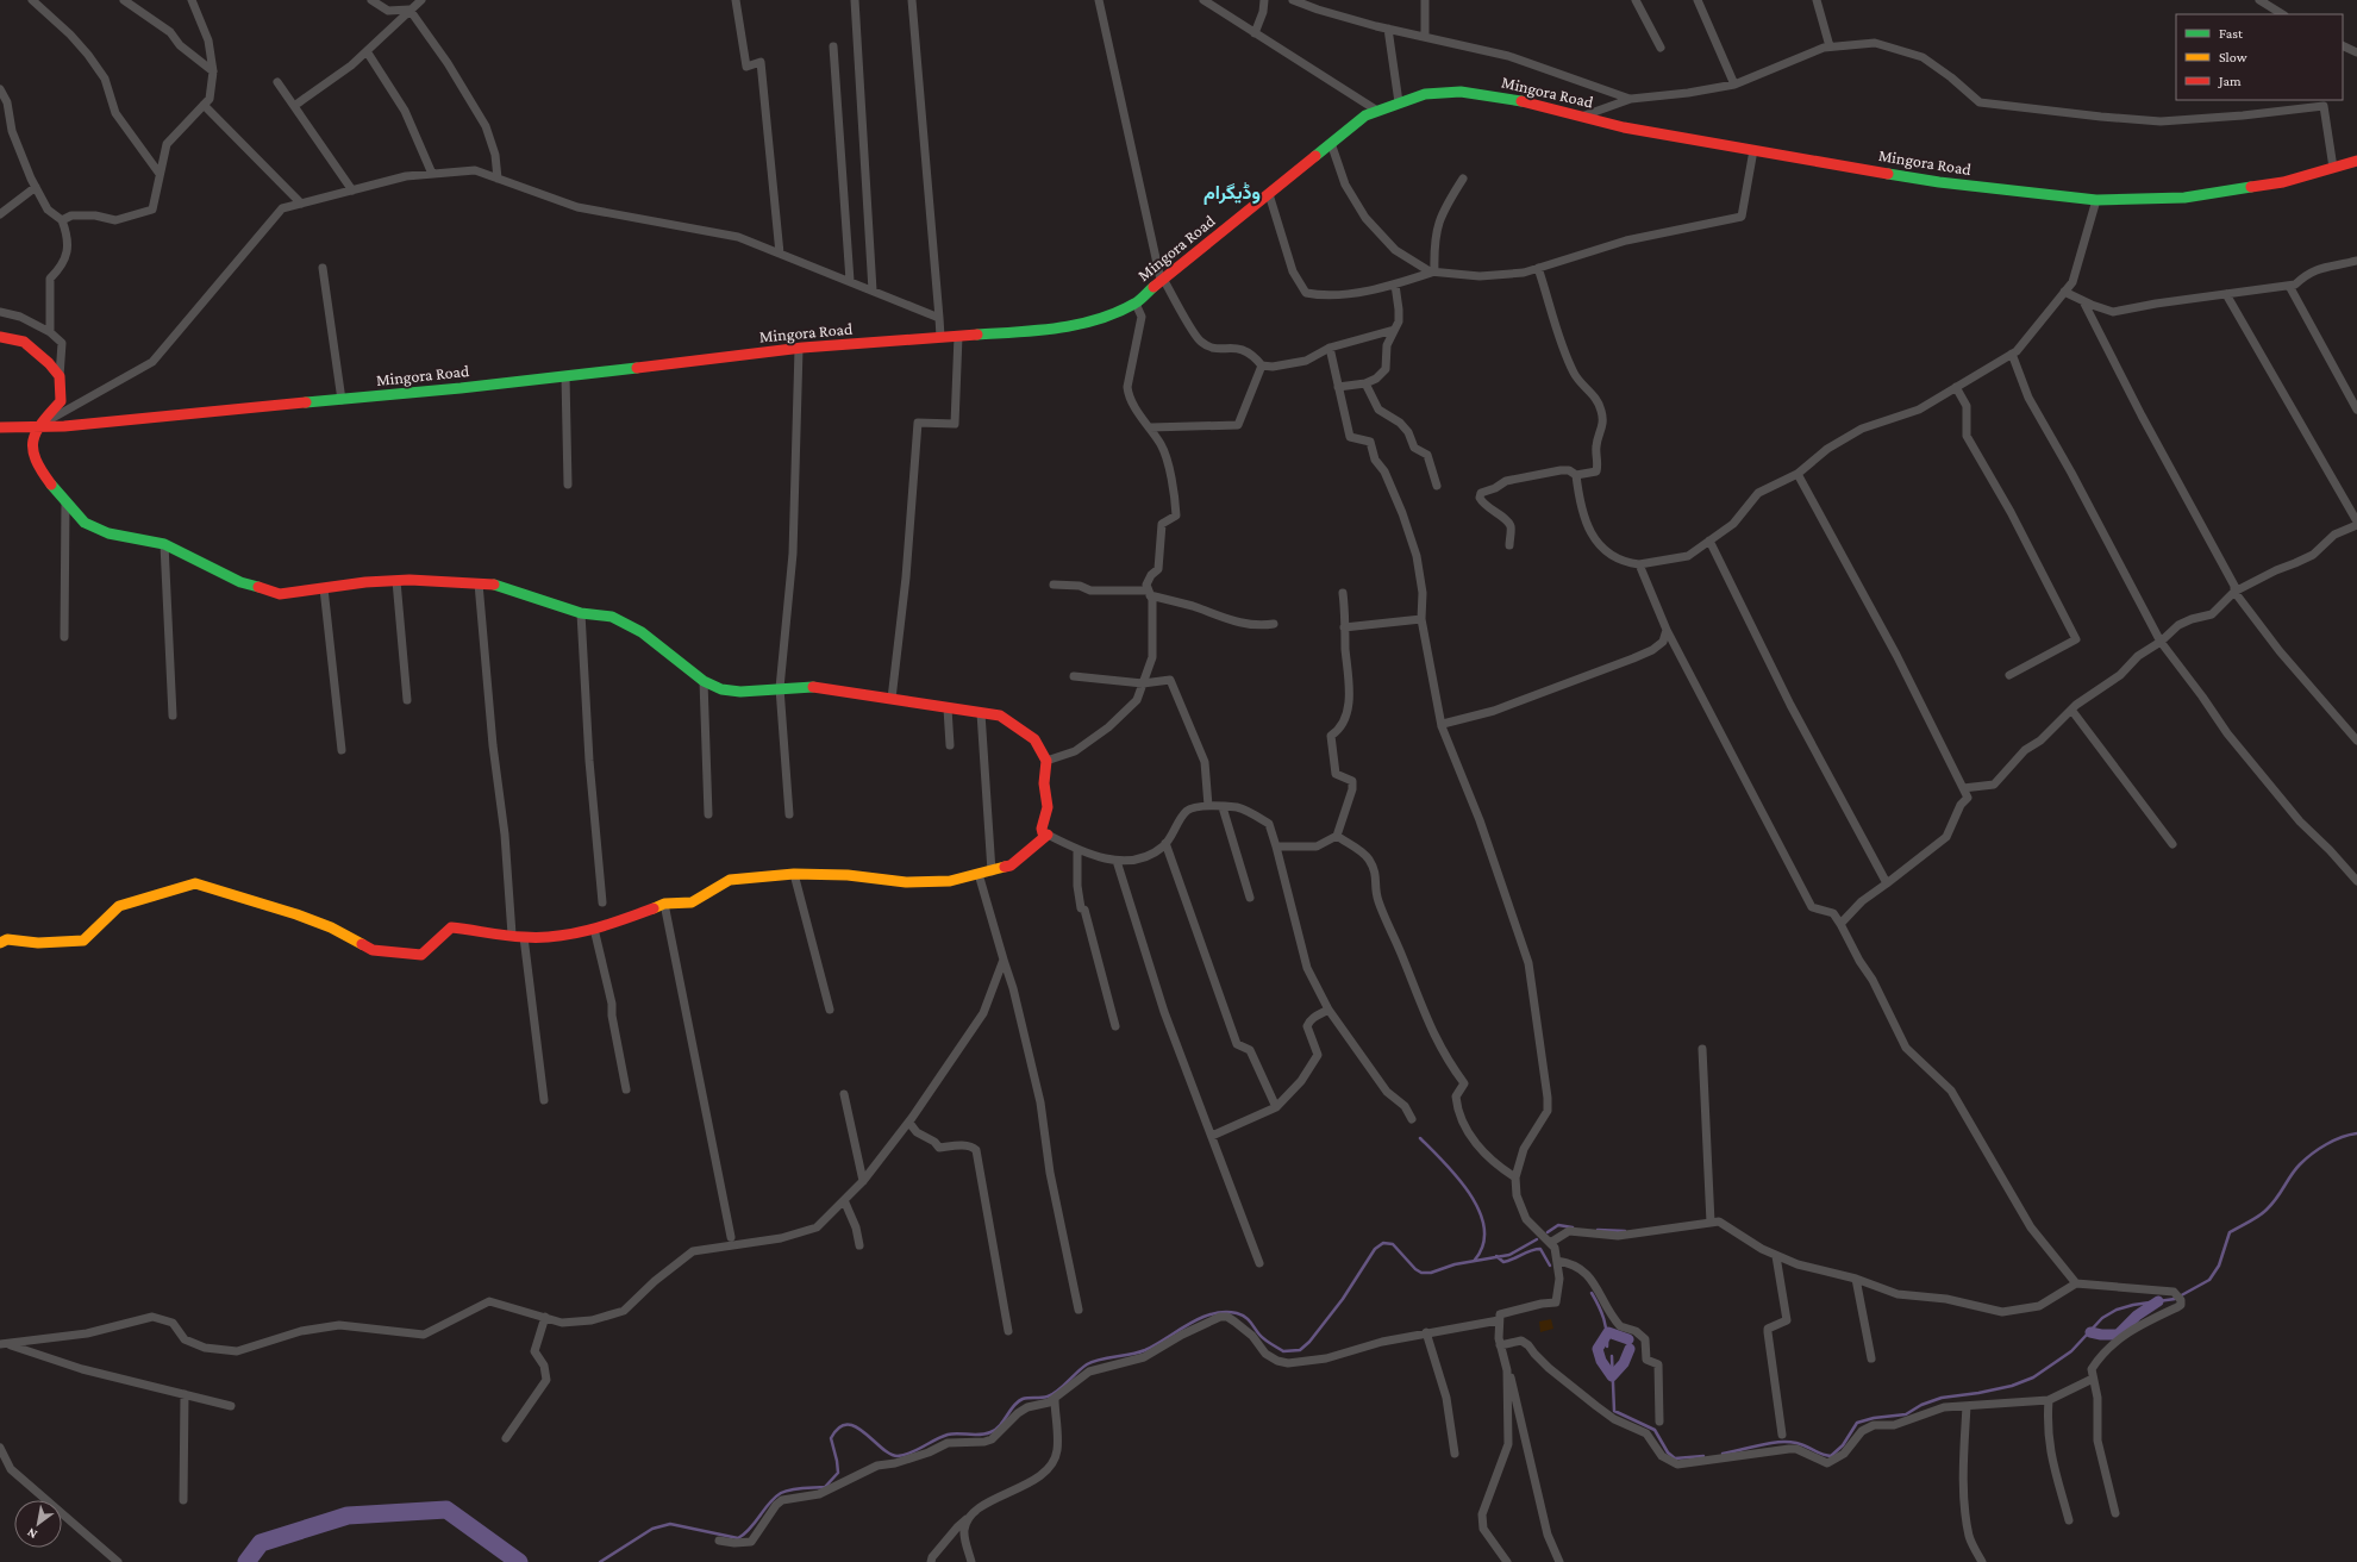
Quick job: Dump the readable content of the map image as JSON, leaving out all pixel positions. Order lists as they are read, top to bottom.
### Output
{
  "streets": {
    "main road": ["Mingora Road"]
  },
  "districts": ["وڈیگرام"],
  "legend": ["Fast", "Slow", "Jam"],
  "north": "bottom left"
}
